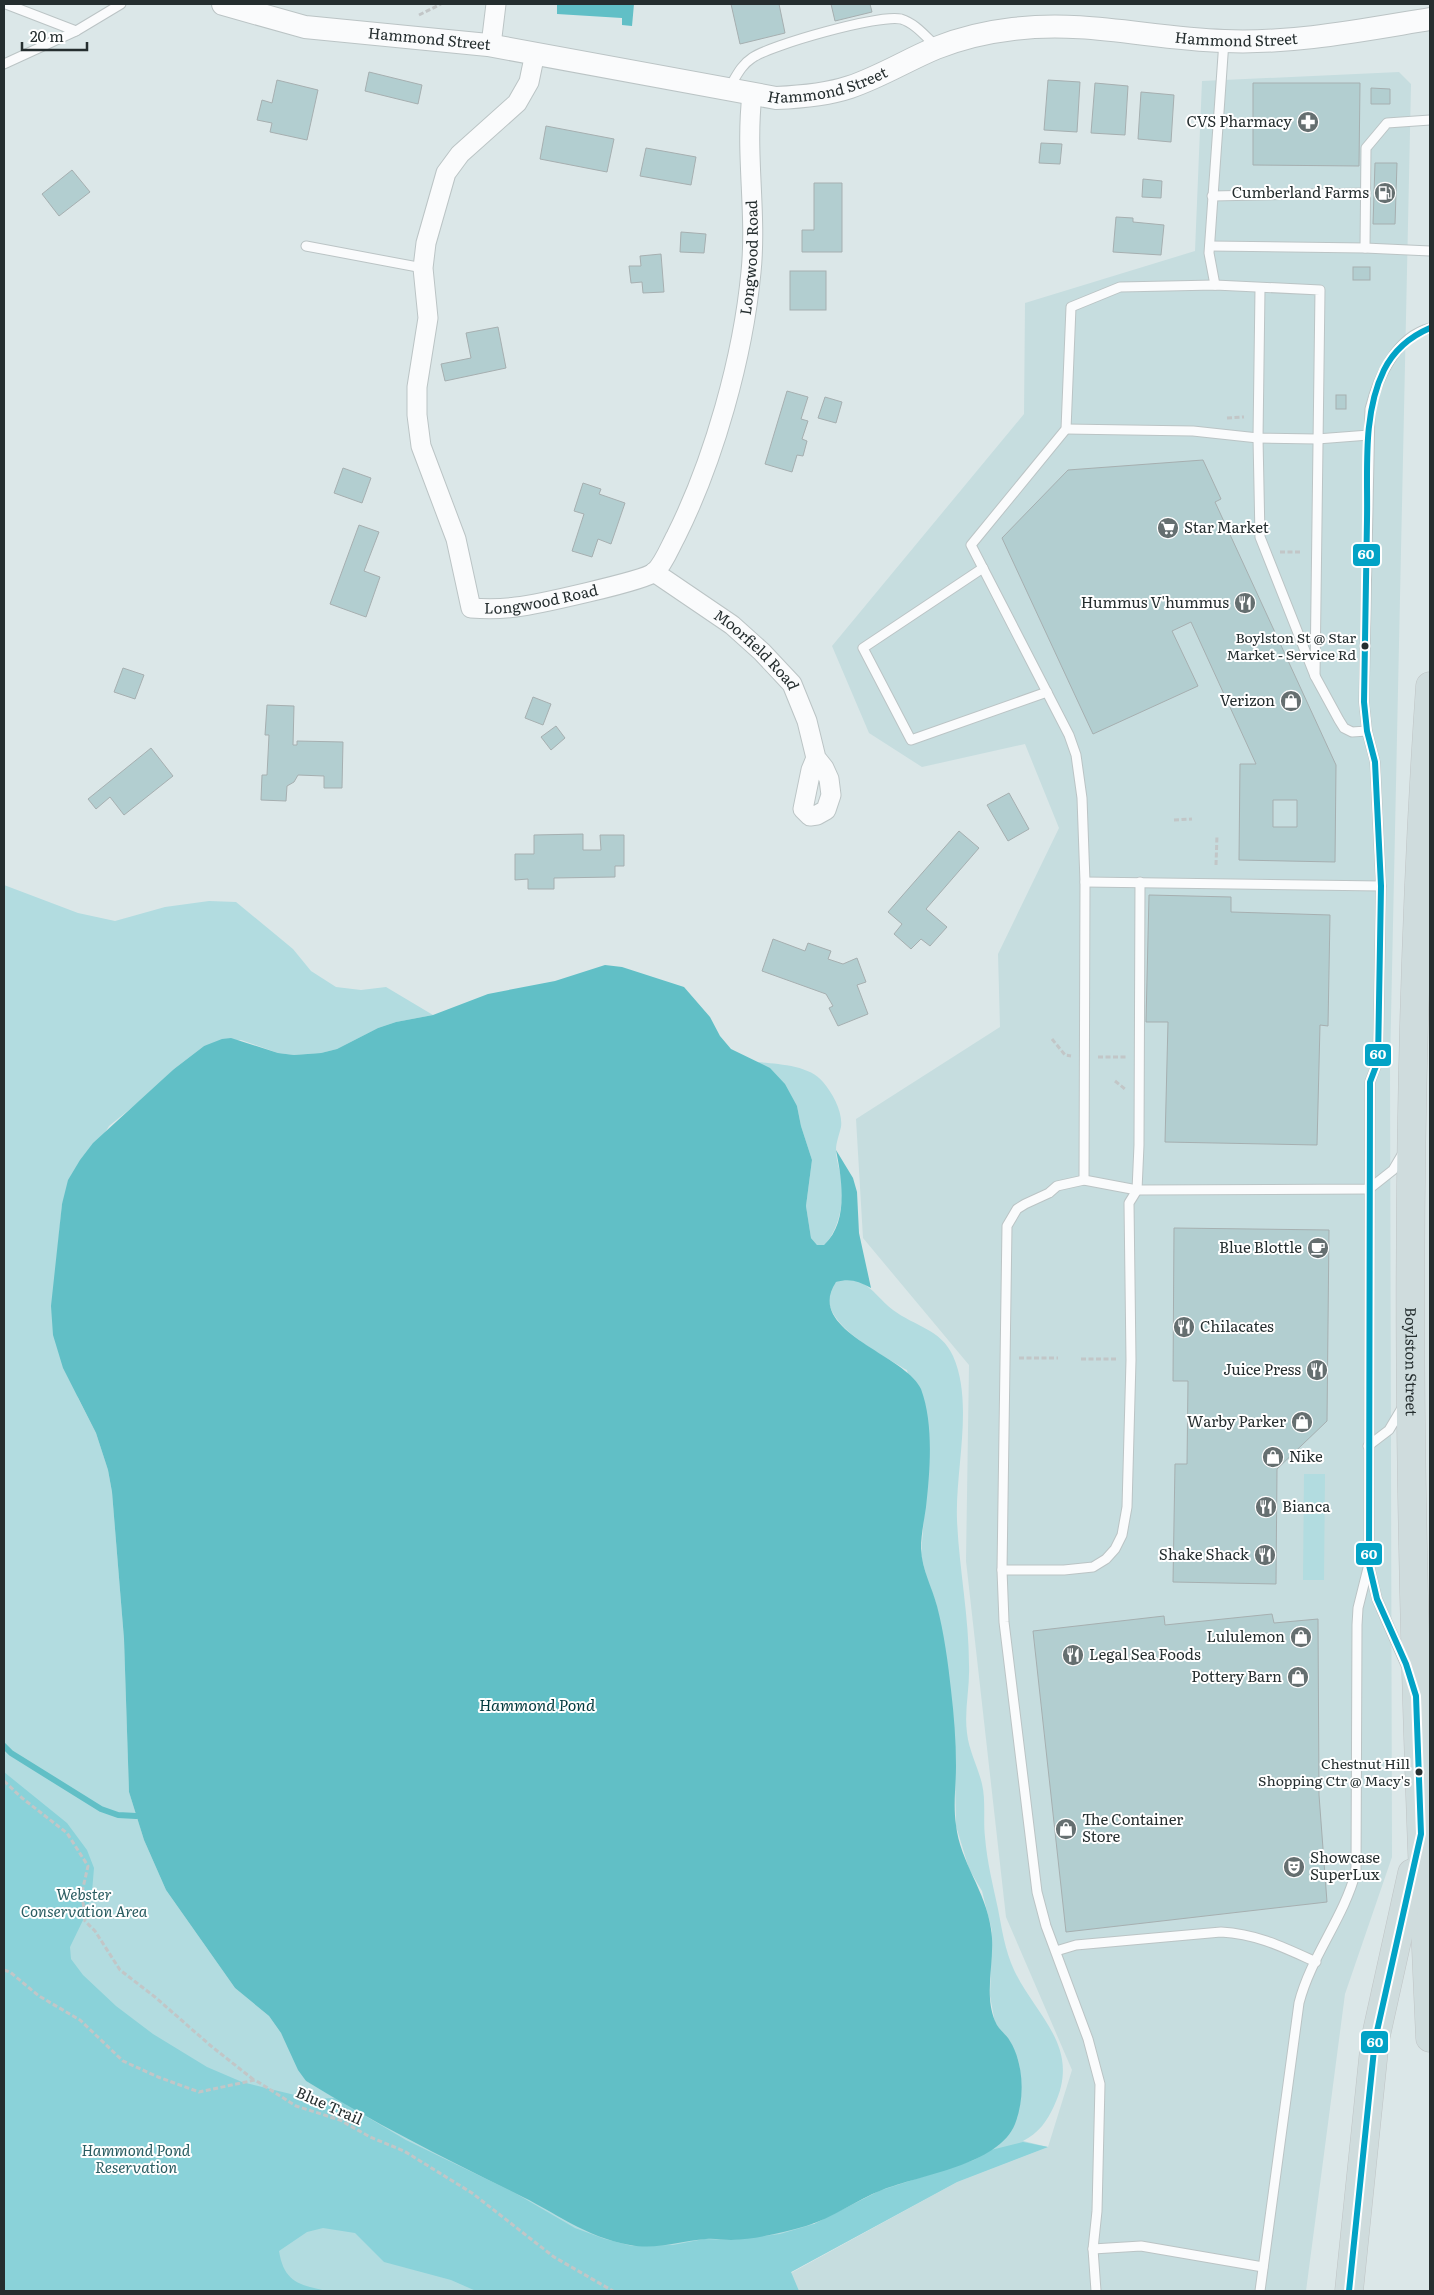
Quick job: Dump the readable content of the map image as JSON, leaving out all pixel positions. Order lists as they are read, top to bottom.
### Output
{
  "streets": {
    "highway": ["Boylston Street"],
    "street": ["Hammond Street", "Longwood Road", "Moorfield Road"],
    "path": ["Blue Trail"]
  },
  "crossings": [
    ["Hammond Street", "Longwood Road"],
    ["Longwood Road", "Moorfield Road"]
  ],
  "water": ["Hammond Pond"],
  "parks": ["Webster Conservation Area", "Hammond Pond Reservation"],
  "places": {
    "pharmacy": ["CVS Pharmacy"],
    "fuel station": ["Cumberland Farms"],
    "supermarket": ["Star Market"],
    "restaurant": [
      "Hummus V'hummus",
      "Chilacates",
      "Juice Press",
      "Bianca",
      "Shake Shack",
      "Legal Sea Foods"
    ],
    "other": ["Boylston St @ Star Market - Service Rd", "Chestnut Hill Shopping Ctr @ Macy's"],
    "shop": [
      "Verizon",
      "Warby Parker",
      "Nike",
      "Lululemon",
      "Pottery Barn",
      "The Container Store"
    ],
    "cafe": ["Blue Blottle"],
    "theatre": ["Showcase SuperLux"]
  },
  "lines": ["transit line 60"],
  "scale_bar": "20 m"
}
